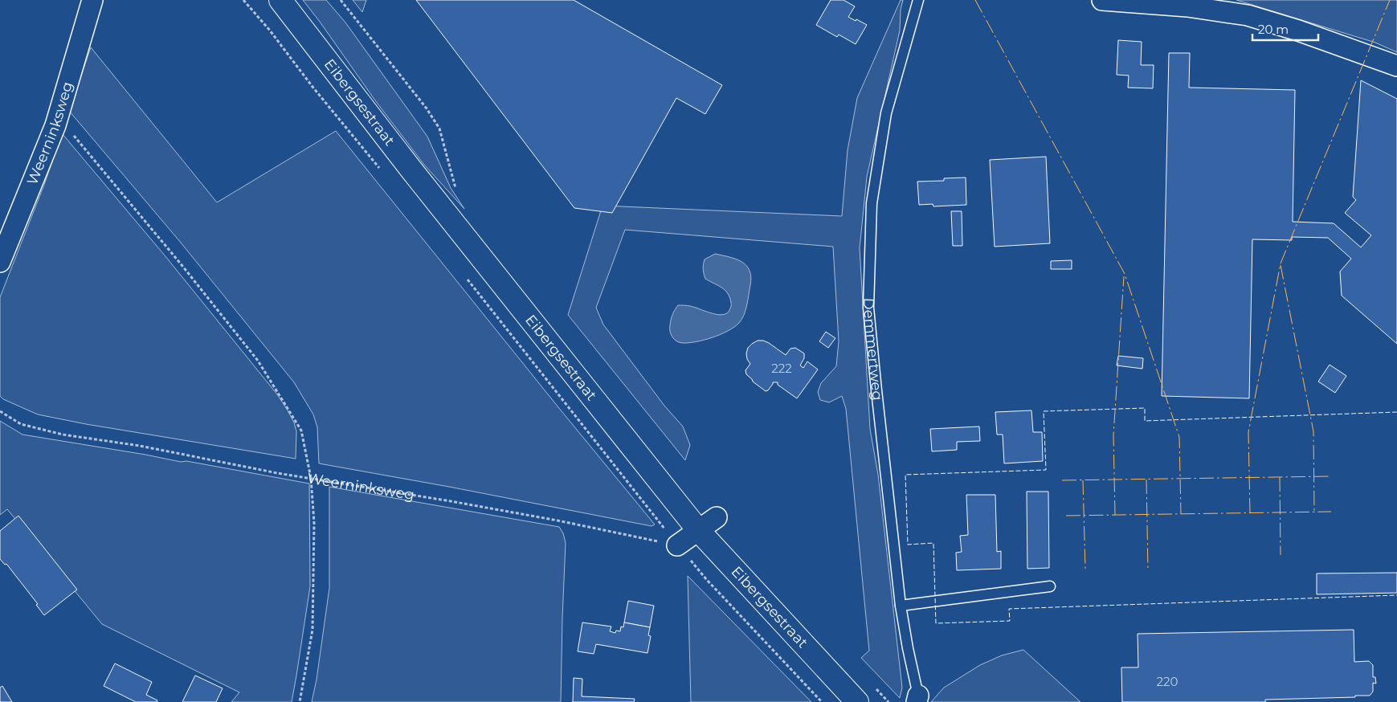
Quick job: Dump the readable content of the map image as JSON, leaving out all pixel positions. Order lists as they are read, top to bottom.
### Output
{
  "streets": {
    "main road": ["Eibergsestraat"],
    "street": ["Weerninksweg"],
    "lane": ["Demmertweg"]
  },
  "house_numbers": ["222", "220"],
  "scale_bar": "20 m"
}
